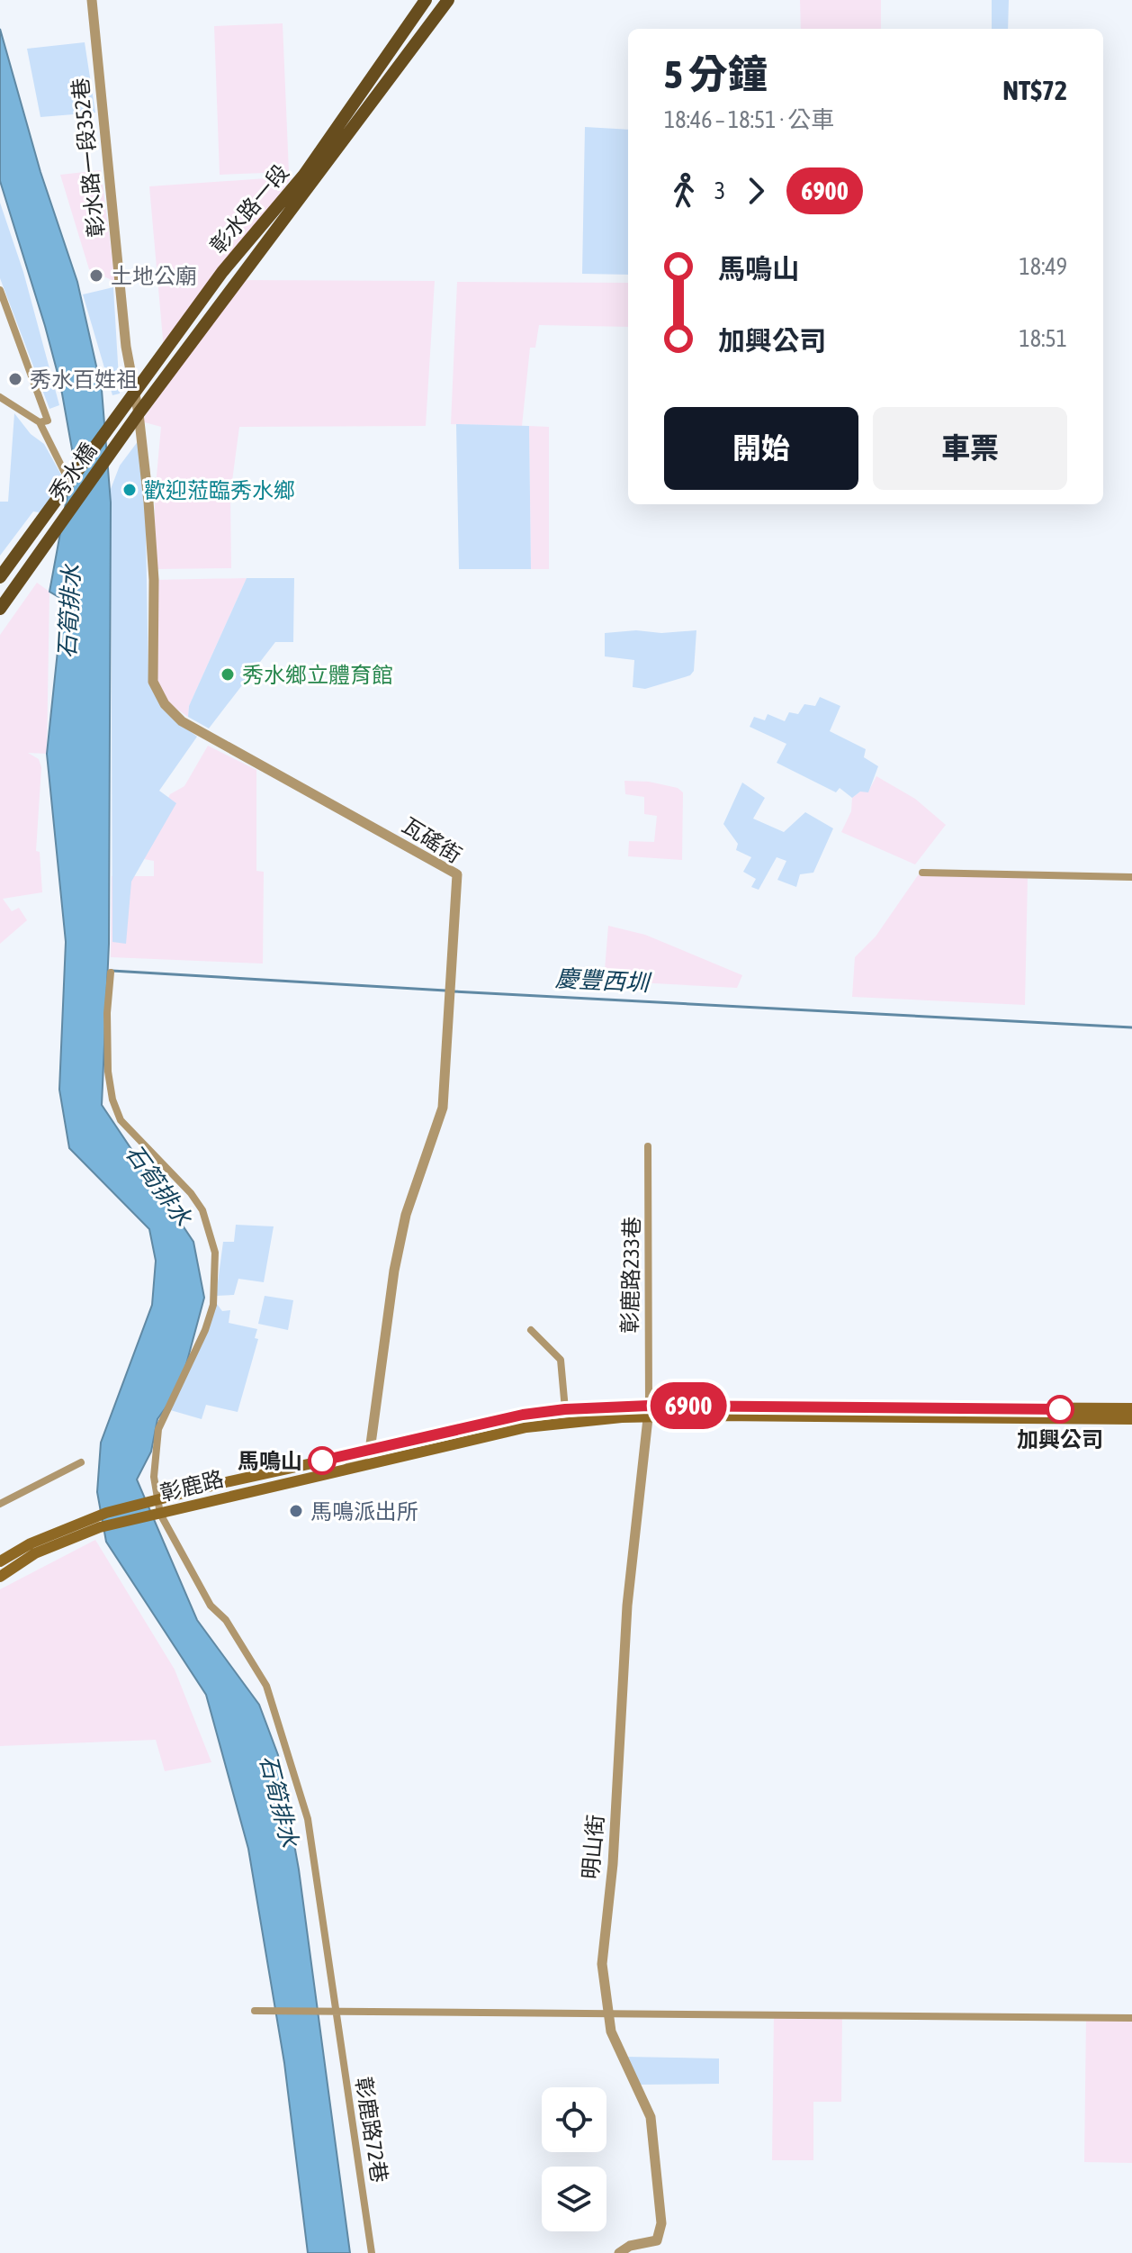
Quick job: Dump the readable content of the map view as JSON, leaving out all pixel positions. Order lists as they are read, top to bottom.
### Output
{
  "streets": {
    "main road": ["彰水路一段", "秀水橋", "彰鹿路"],
    "street": [
      "彰水路一段352巷",
      "瓦磘街",
      "彰鹿路233巷",
      "明山街",
      "彰鹿路72巷"
    ]
  },
  "crossings": [
    ["彰水路一段352巷", "彰水路一段"],
    ["彰水路一段352巷", "瓦磘街"],
    ["彰水路一段", "秀水橋"],
    ["彰水路一段", "瓦磘街"],
    ["秀水橋", "瓦磘街"],
    ["瓦磘街", "彰鹿路"],
    ["彰鹿路233巷", "彰鹿路"],
    ["彰鹿路233巷", "明山街"],
    ["彰鹿路", "明山街"],
    ["彰鹿路", "彰鹿路72巷"]
  ],
  "water": ["石筍排水", "慶豐西圳"],
  "places": [
    "土地公廟",
    "秀水百姓祖",
    "歡迎蒞臨秀水鄉",
    "秀水鄉立體育館",
    "加興公司",
    "馬鳴山",
    "馬鳴派出所"
  ],
  "lines": ["bus line 6900"],
  "page": {
    "on_map": "6900",
    "heading": ["5 分鐘", "18:46 – 18:51 · 公車", "NT$72"],
    "legs": ["3", "6900"],
    "list": [
      {
        "name": "馬鳴山",
        "value": "18:49"
      },
      {
        "name": "加興公司",
        "value": "18:51"
      }
    ],
    "buttons": ["開始", "車票"]
  }
}
